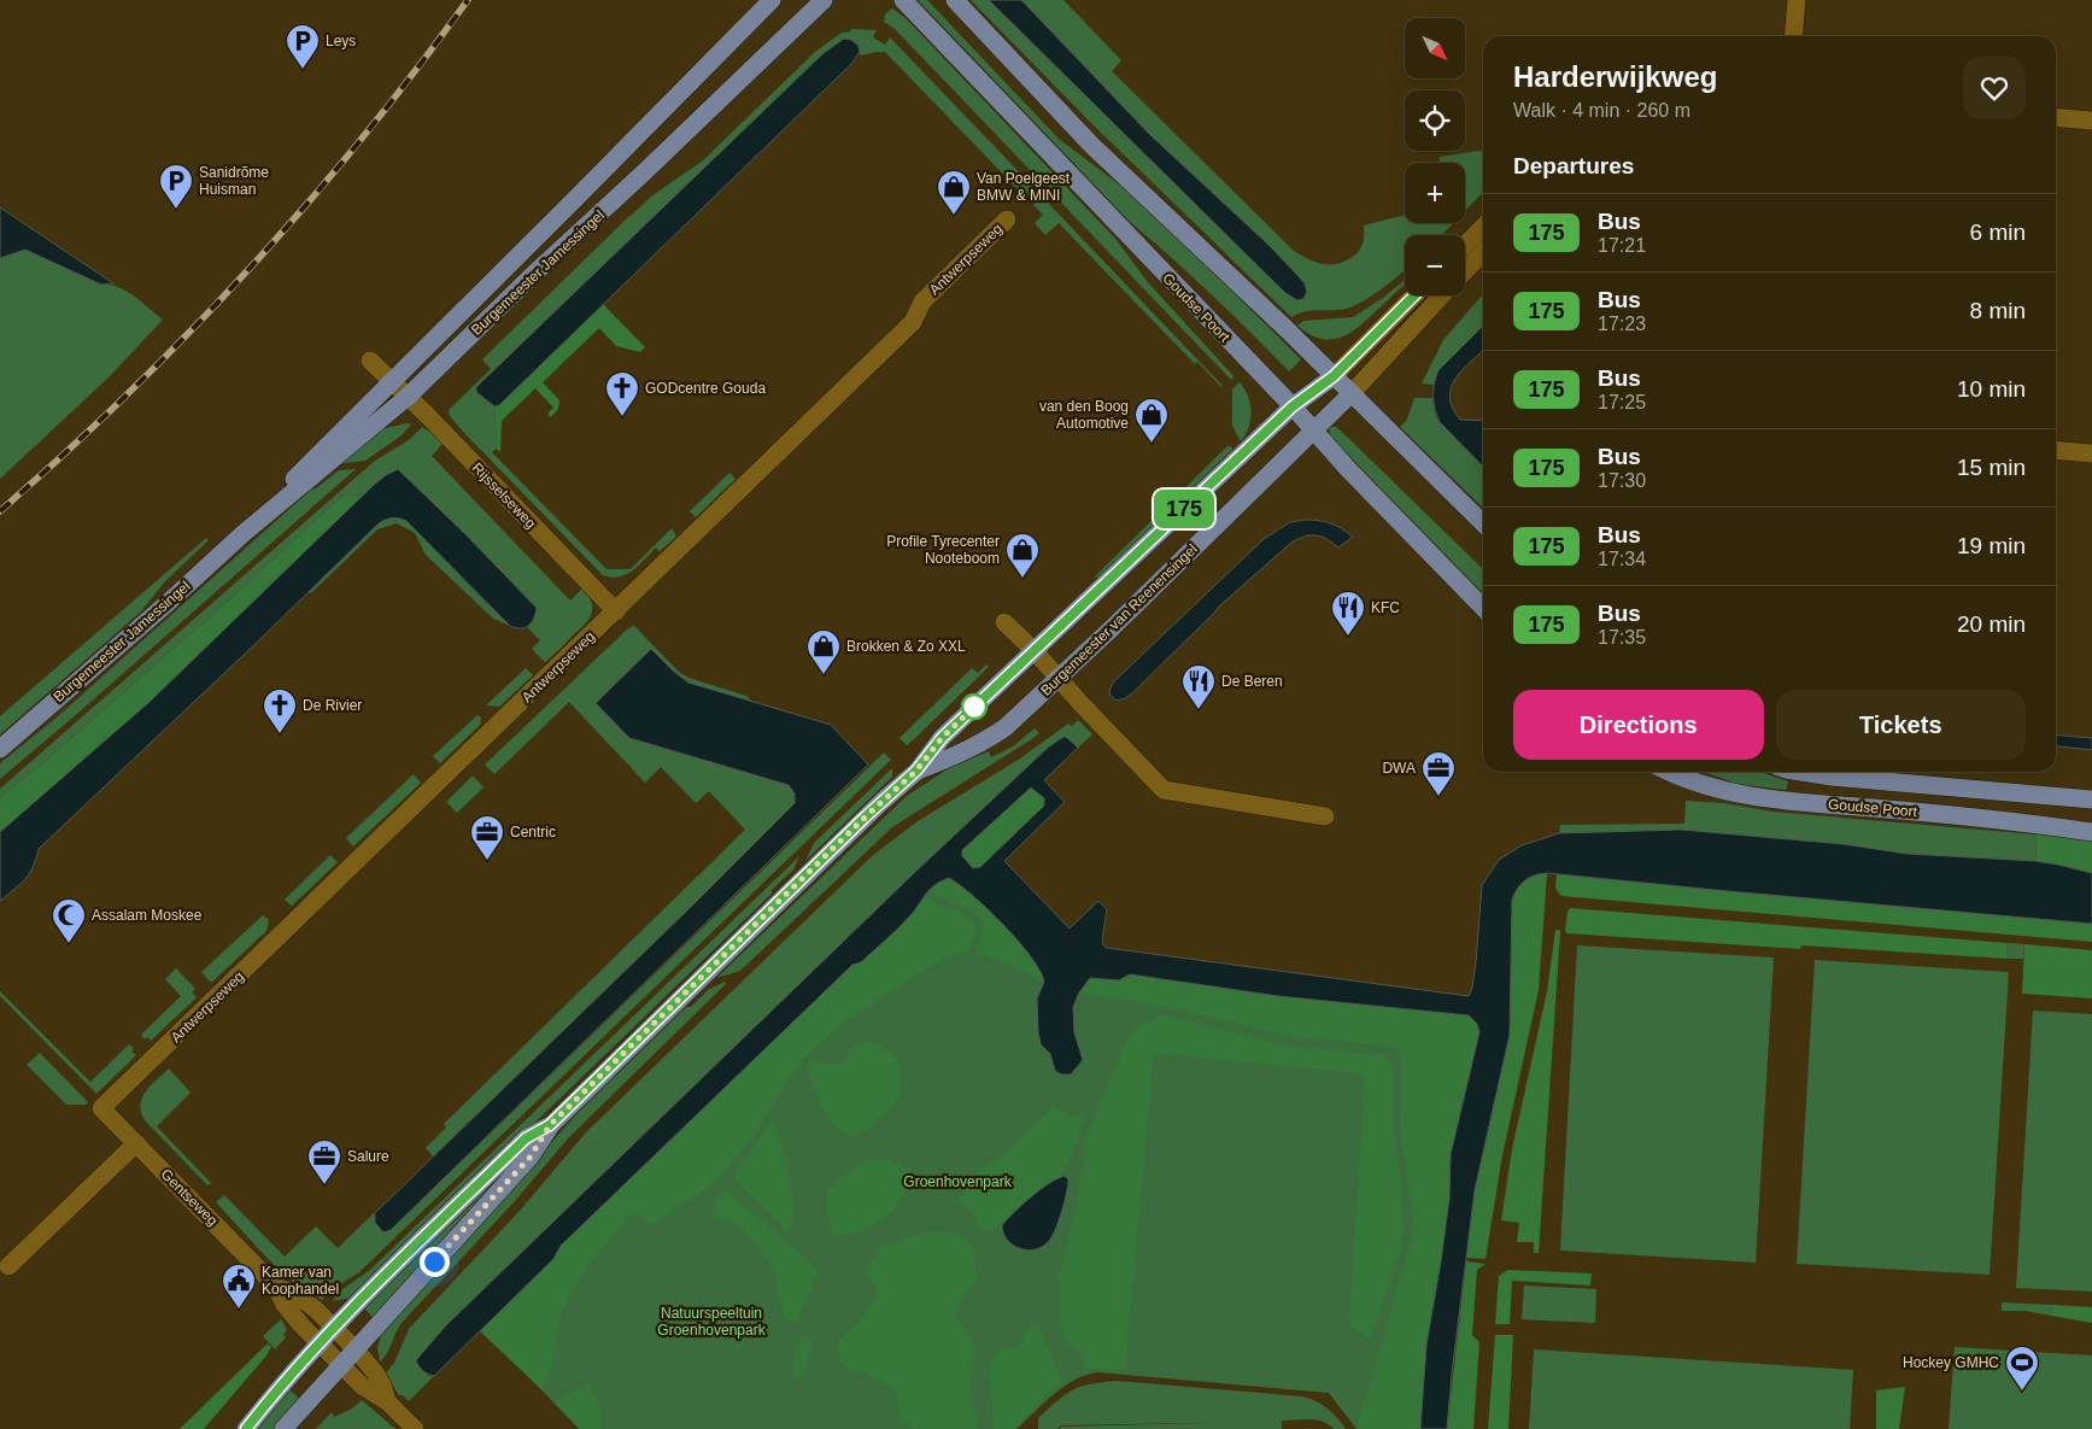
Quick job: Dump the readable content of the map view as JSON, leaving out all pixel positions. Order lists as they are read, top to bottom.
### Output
{
  "streets": {
    "main road": ["Burgemeester Jamessingel", "Goudse Poort", "Burgemeester van Reenensingel"],
    "street": ["Antwerpseweg", "Rijsselseweg", "Gentseweg"]
  },
  "crossings": [
    ["Antwerpseweg", "Rijsselseweg"],
    ["Antwerpseweg", "Gentseweg"],
    ["Burgemeester Jamessingel", "Rijsselseweg"],
    ["Goudse Poort", "Burgemeester van Reenensingel"],
    ["Burgemeester van Reenensingel", "Gentseweg"]
  ],
  "parks": ["Groenhovenpark", "Natuurspeeltuin Groenhovenpark"],
  "places": {
    "parking": ["Leys", "Sanidrõme Huisman"],
    "shop": [
      "Van Poelgeest BMW & MINI",
      "van den Boog Automotive",
      "Profile Tyrecenter Nooteboom",
      "Brokken & Zo XXL"
    ],
    "church": ["GODcentre Gouda", "De Rivier"],
    "restaurant": ["KFC", "De Beren"],
    "office": ["DWA", "Centric", "Salure"],
    "mosque": ["Assalam Moskee"],
    "public building": ["Kamer van Koophandel"],
    "sports": ["Hockey GMHC"]
  },
  "lines": ["bus line 175"],
  "north": "bottom right",
  "page": {
    "on_map": "175",
    "map_buttons": ["+", "−"],
    "heading": [
      ["Harderwijkweg", "Walk · 4 min · 260 m"],
      "Departures"
    ],
    "list": [
      {
        "mark": "175",
        "name": "Bus",
        "note": "17:21",
        "value": "6 min"
      },
      {
        "mark": "175",
        "name": "Bus",
        "note": "17:23",
        "value": "8 min"
      },
      {
        "mark": "175",
        "name": "Bus",
        "note": "17:25",
        "value": "10 min"
      },
      {
        "mark": "175",
        "name": "Bus",
        "note": "17:30",
        "value": "15 min"
      },
      {
        "mark": "175",
        "name": "Bus",
        "note": "17:34",
        "value": "19 min"
      },
      {
        "mark": "175",
        "name": "Bus",
        "note": "17:35",
        "value": "20 min"
      }
    ],
    "buttons": ["Directions", "Tickets"]
  }
}
